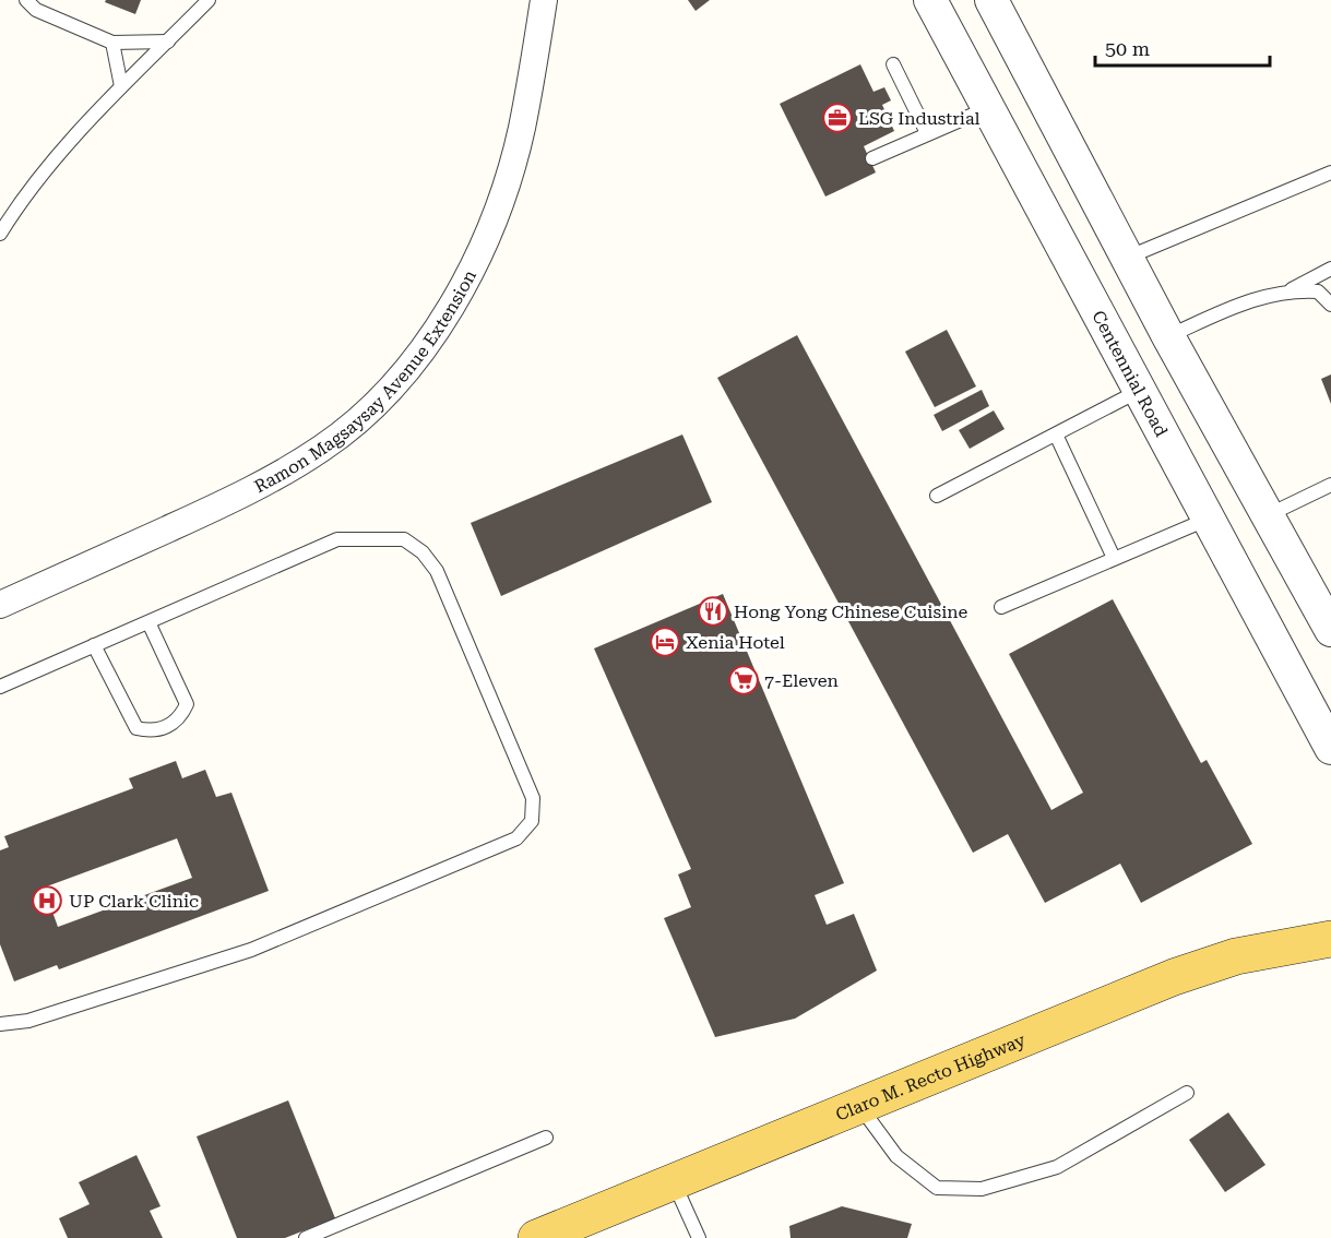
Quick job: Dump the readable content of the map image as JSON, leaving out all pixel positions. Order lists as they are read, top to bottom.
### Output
{
  "streets": {
    "main road": ["Claro M. Recto Highway"],
    "street": ["Centennial Road", "Ramon Magsaysay Avenue Extension"]
  },
  "places": {
    "office": ["LSG Industrial"],
    "restaurant": ["Hong Yong Chinese Cuisine"],
    "hotel": ["Xenia Hotel"],
    "supermarket": ["7-Eleven"],
    "hospital": ["UP Clark Clinic"]
  },
  "scale_bar": "50 m"
}
